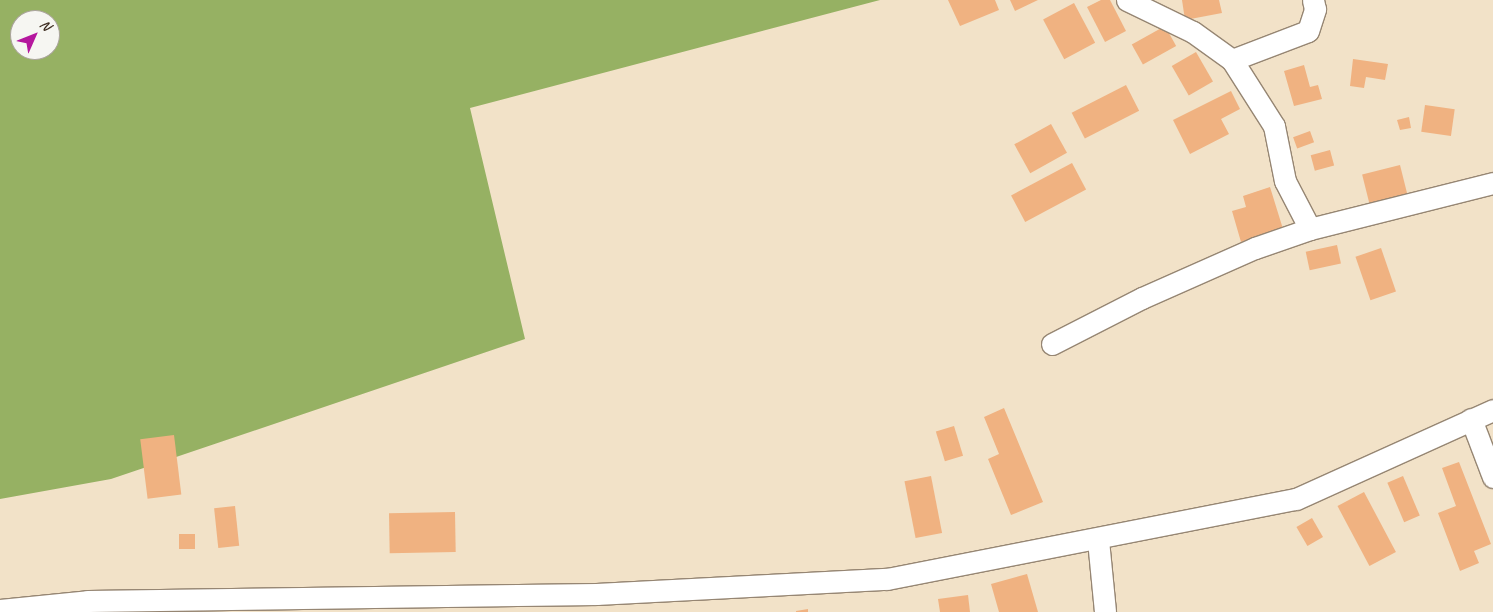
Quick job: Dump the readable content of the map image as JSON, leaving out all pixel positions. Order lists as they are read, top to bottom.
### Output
{
  "north": "top right"
}
